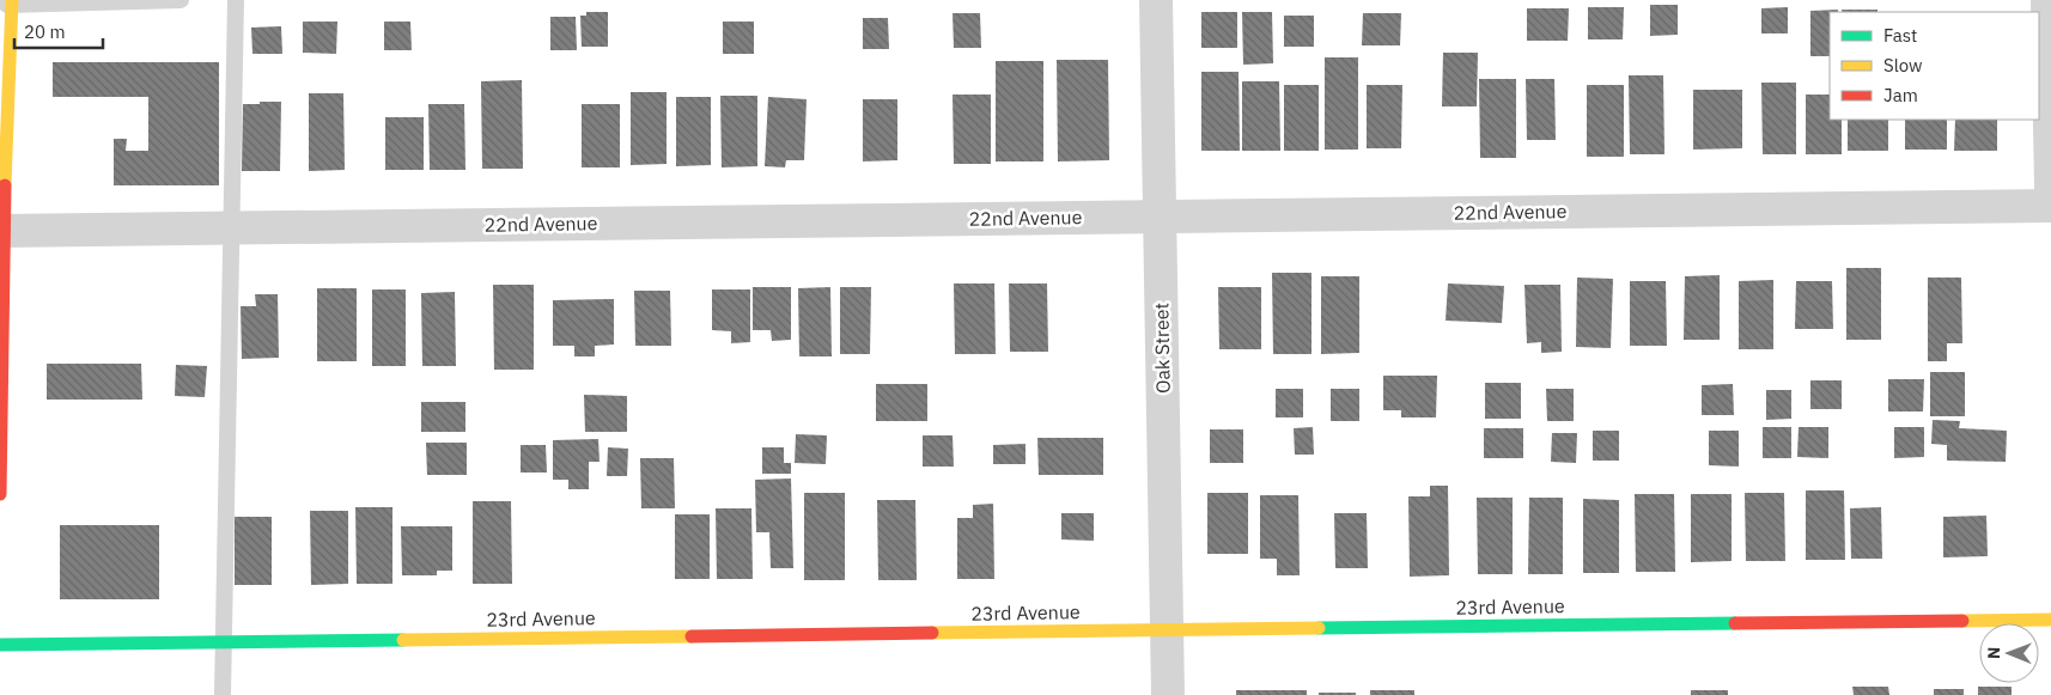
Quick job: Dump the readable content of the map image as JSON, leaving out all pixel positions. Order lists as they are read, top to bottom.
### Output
{
  "streets": {
    "street": ["22nd Avenue", "Oak Street", "23rd Avenue"]
  },
  "crossings": [
    ["22nd Avenue", "Oak Street"],
    ["Oak Street", "23rd Avenue"]
  ],
  "legend": ["Fast", "Slow", "Jam"],
  "scale_bar": "20 m",
  "north": "left"
}
